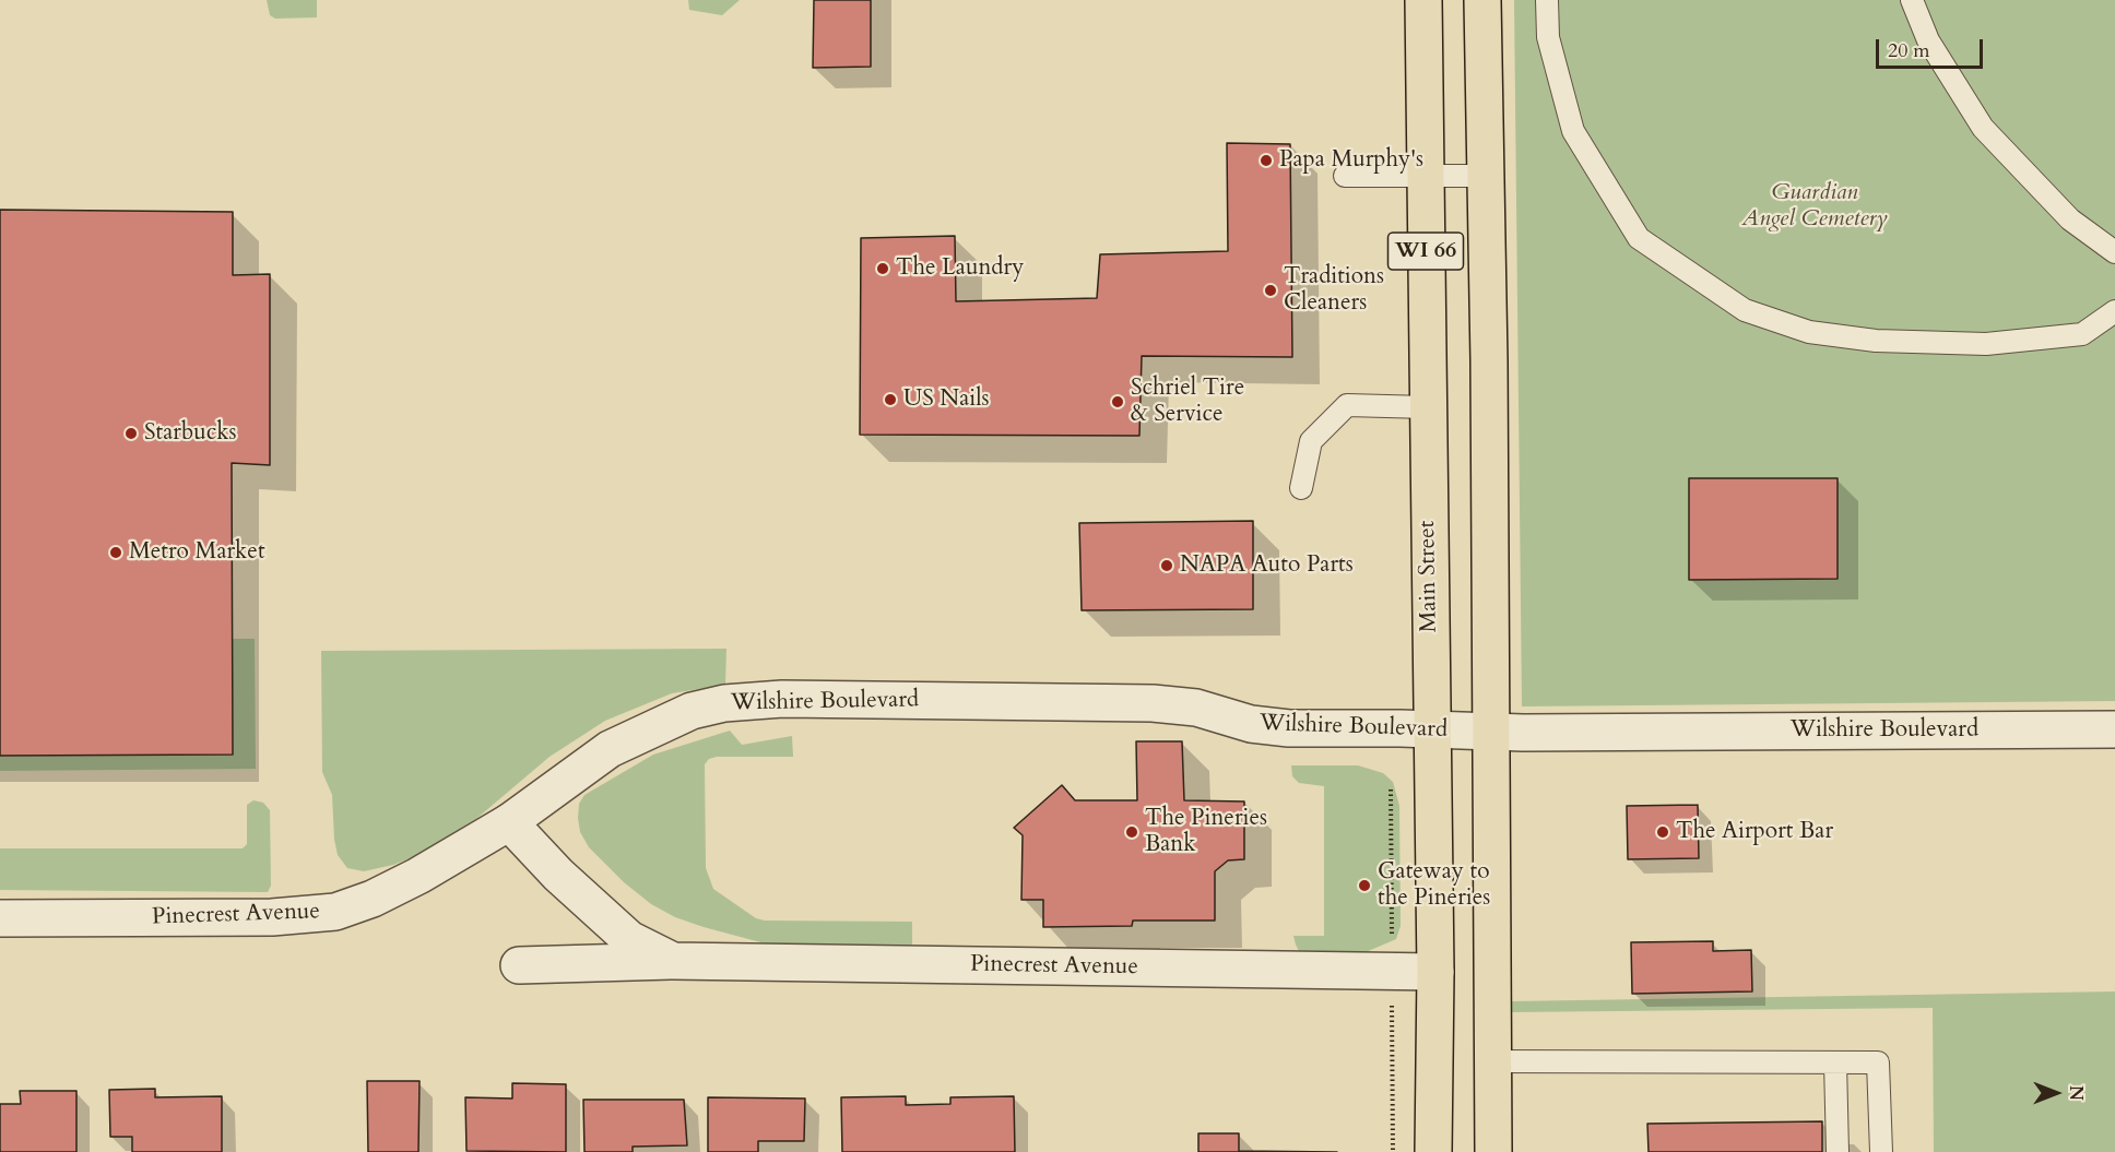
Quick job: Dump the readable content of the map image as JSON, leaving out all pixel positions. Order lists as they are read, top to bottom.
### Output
{
  "streets": {
    "main road": ["WI 66", "Main Street"],
    "street": ["Wilshire Boulevard", "Pinecrest Avenue"]
  },
  "crossings": [
    ["WI 66", "Wilshire Boulevard"],
    ["Main Street", "Wilshire Boulevard"],
    ["Main Street", "Pinecrest Avenue"],
    ["Wilshire Boulevard", "Pinecrest Avenue"]
  ],
  "parks": ["Guardian Angel Cemetery"],
  "places": [
    "Papa Murphy's",
    "The Laundry",
    "Traditions Cleaners",
    "US Nails",
    "Schriel Tire & Service",
    "Starbucks",
    "Metro Market",
    "NAPA Auto Parts",
    "The Pineries Bank",
    "The Airport Bar",
    "Gateway to the Pineries"
  ],
  "scale_bar": "20 m",
  "north": "right"
}
